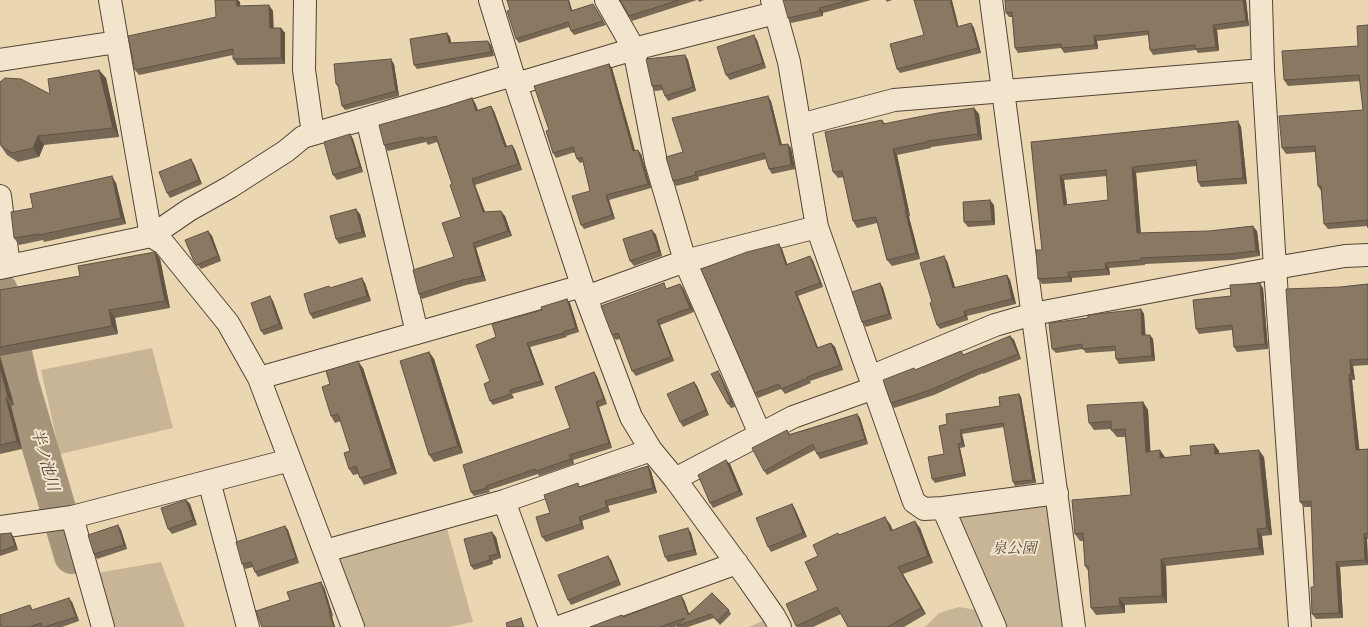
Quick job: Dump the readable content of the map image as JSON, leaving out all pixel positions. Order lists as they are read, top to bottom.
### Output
{
  "water": ["半ノ池川"],
  "parks": ["泉公園"]
}
